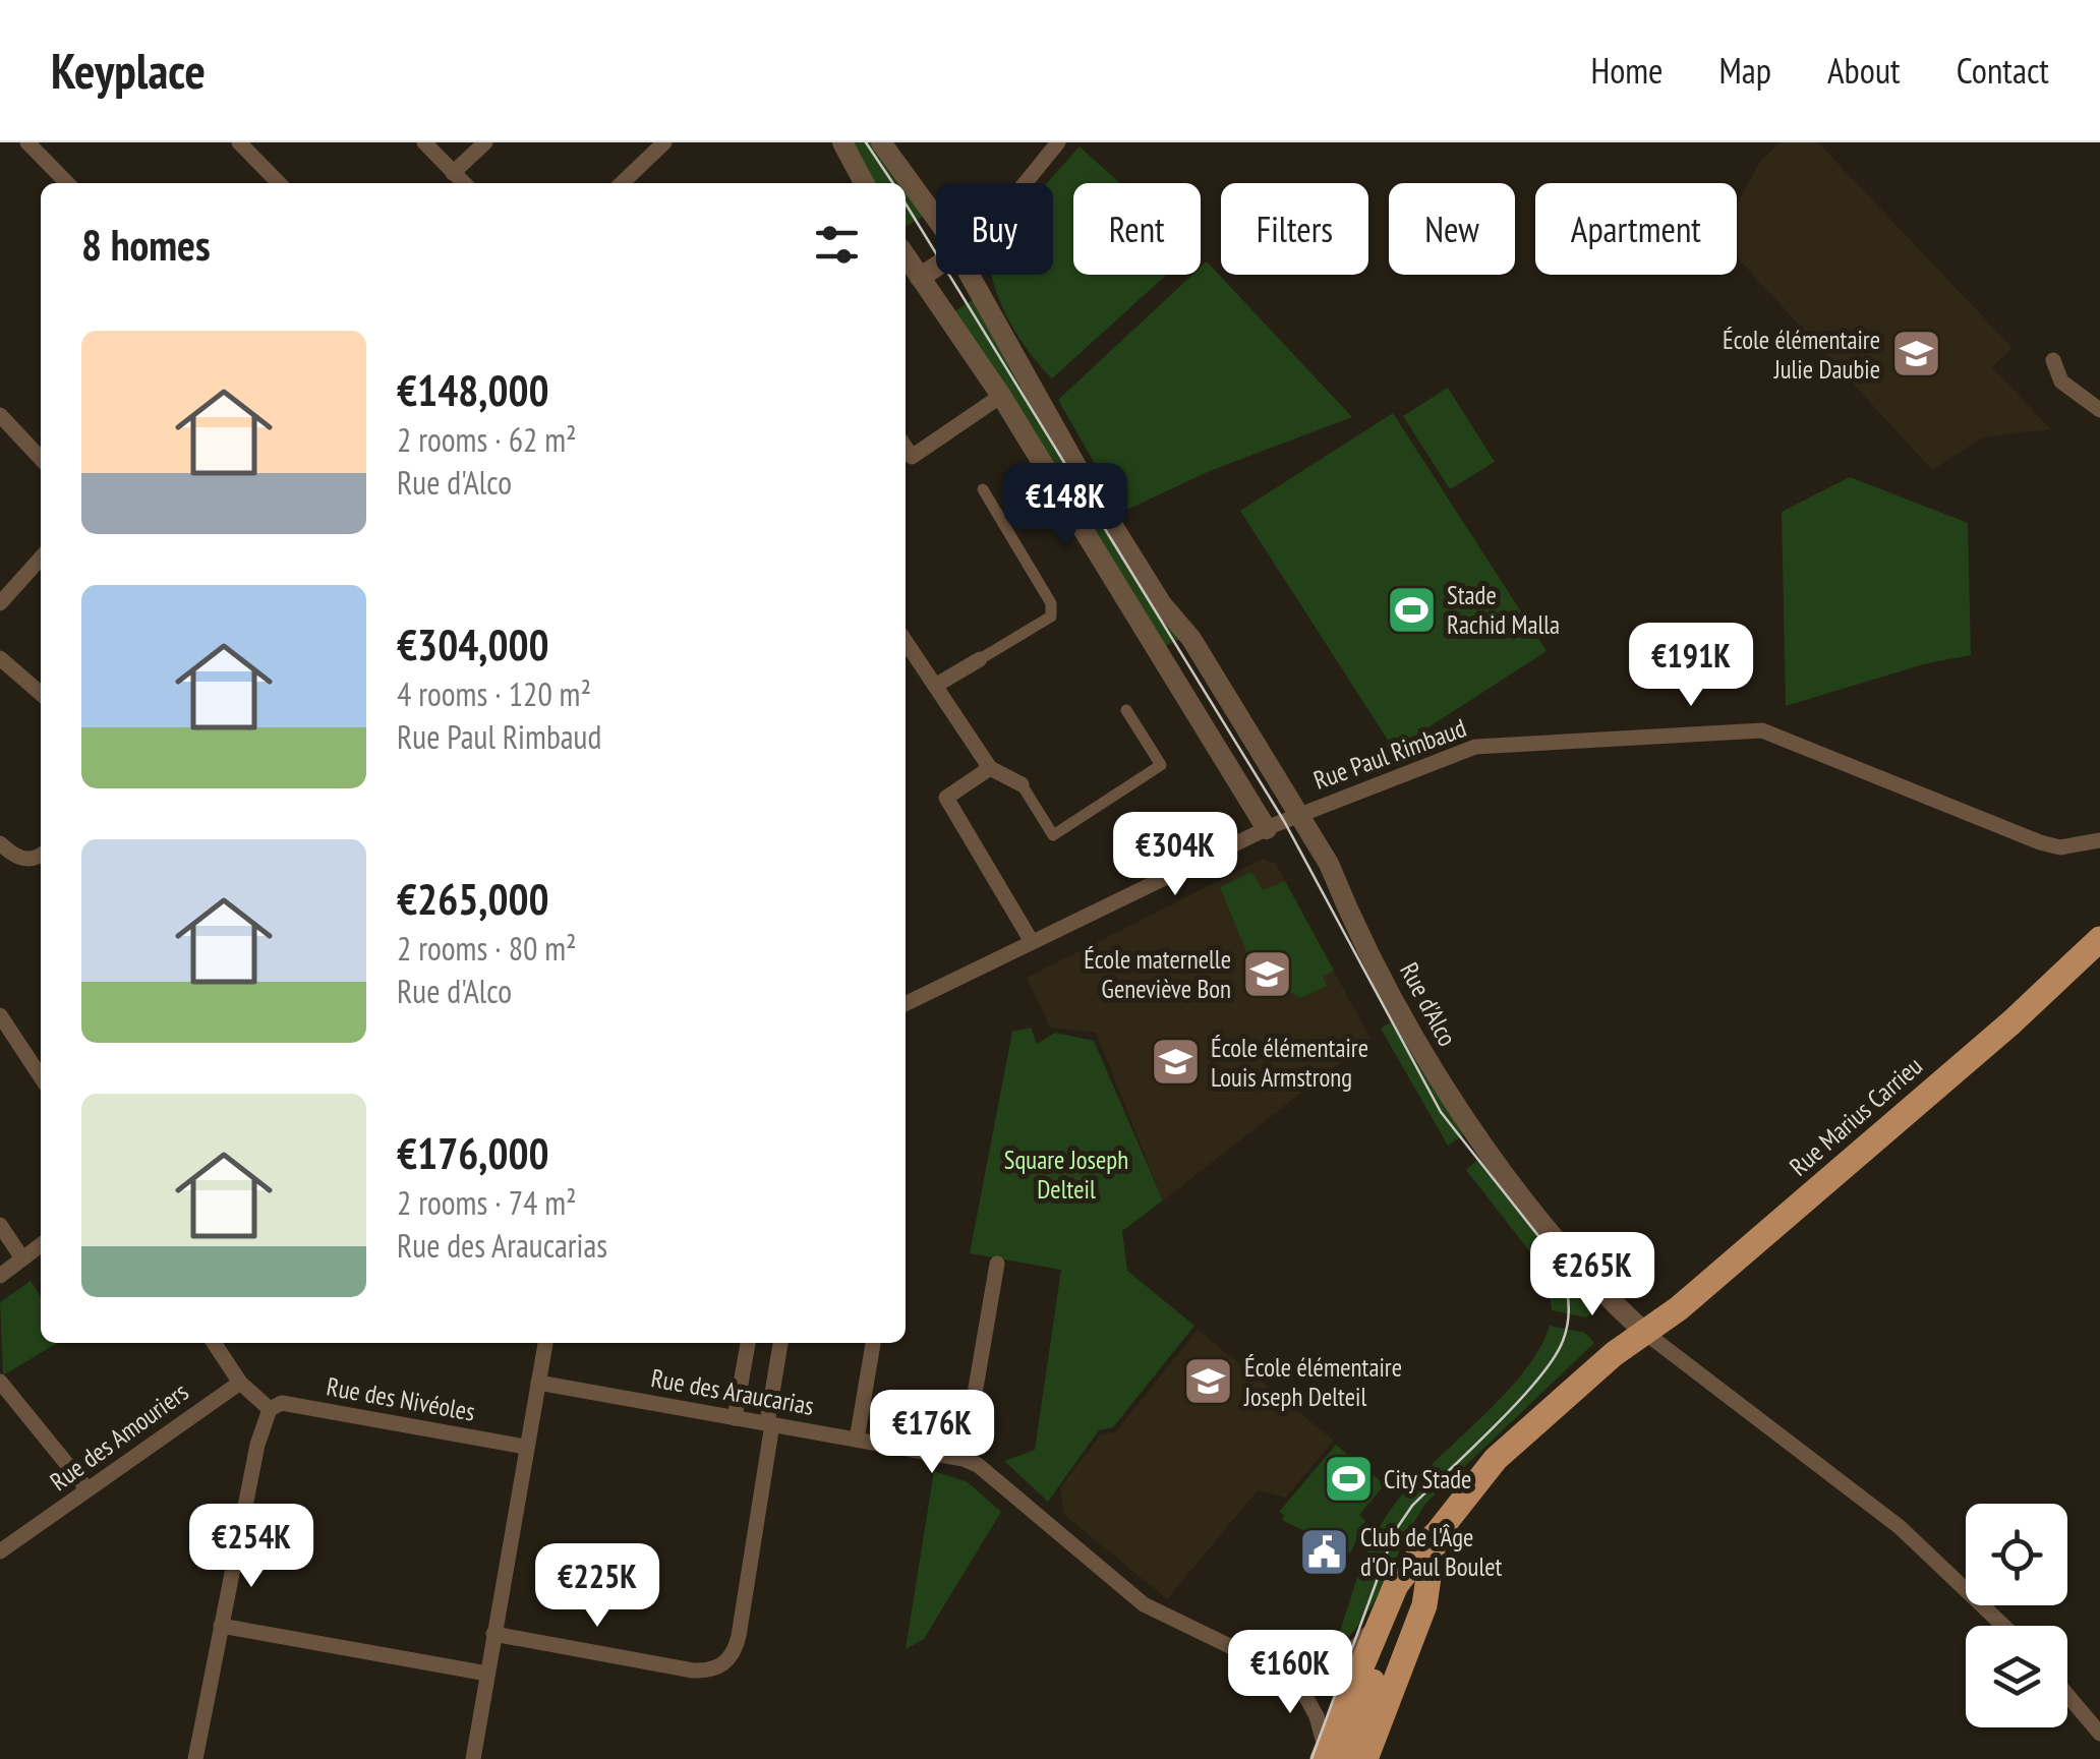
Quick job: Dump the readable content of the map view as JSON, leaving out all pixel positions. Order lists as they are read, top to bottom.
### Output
{
  "streets": {
    "main road": ["Rue Marius Carrieu"],
    "street": [
      "Rue Paul Rimbaud",
      "Rue d'Alco",
      "Rue des Araucarias",
      "Rue des Nivéoles",
      "Rue des Amouriers"
    ]
  },
  "crossings": [
    ["Rue Paul Rimbaud", "Rue d'Alco"],
    ["Rue d'Alco", "Rue Marius Carrieu"],
    ["Rue Marius Carrieu", "Rue des Araucarias"]
  ],
  "parks": ["Square Joseph Delteil"],
  "places": {
    "school or university": [
      "École élémentaire Julie Daubie",
      "École maternelle Geneviève Bon",
      "École élémentaire Louis Armstrong",
      "École élémentaire Joseph Delteil"
    ],
    "sports": ["Stade Rachid Malla", "City Stade"],
    "public building": ["Club de l'Âge d'Or Paul Boulet"]
  },
  "page": {
    "header": "Keyplace",
    "nav": [
      "Home",
      "Map",
      "About",
      "Contact"
    ],
    "chip": [
      "Buy",
      "Rent",
      "Filters",
      "New",
      "Apartment"
    ],
    "heading": "8 homes",
    "list": [
      {
        "name": "€148,000",
        "note": "2 rooms · 62 m² · Rue d'Alco"
      },
      {
        "name": "€304,000",
        "note": "4 rooms · 120 m² · Rue Paul Rimbaud"
      },
      {
        "name": "€265,000",
        "note": "2 rooms · 80 m² · Rue d'Alco"
      },
      {
        "name": "€176,000",
        "note": "2 rooms · 74 m² · Rue des Araucarias"
      }
    ],
    "price": [
      "€148K",
      "€191K",
      "€304K",
      "€265K",
      "€176K",
      "€254K",
      "€225K",
      "€160K"
    ]
  }
}
